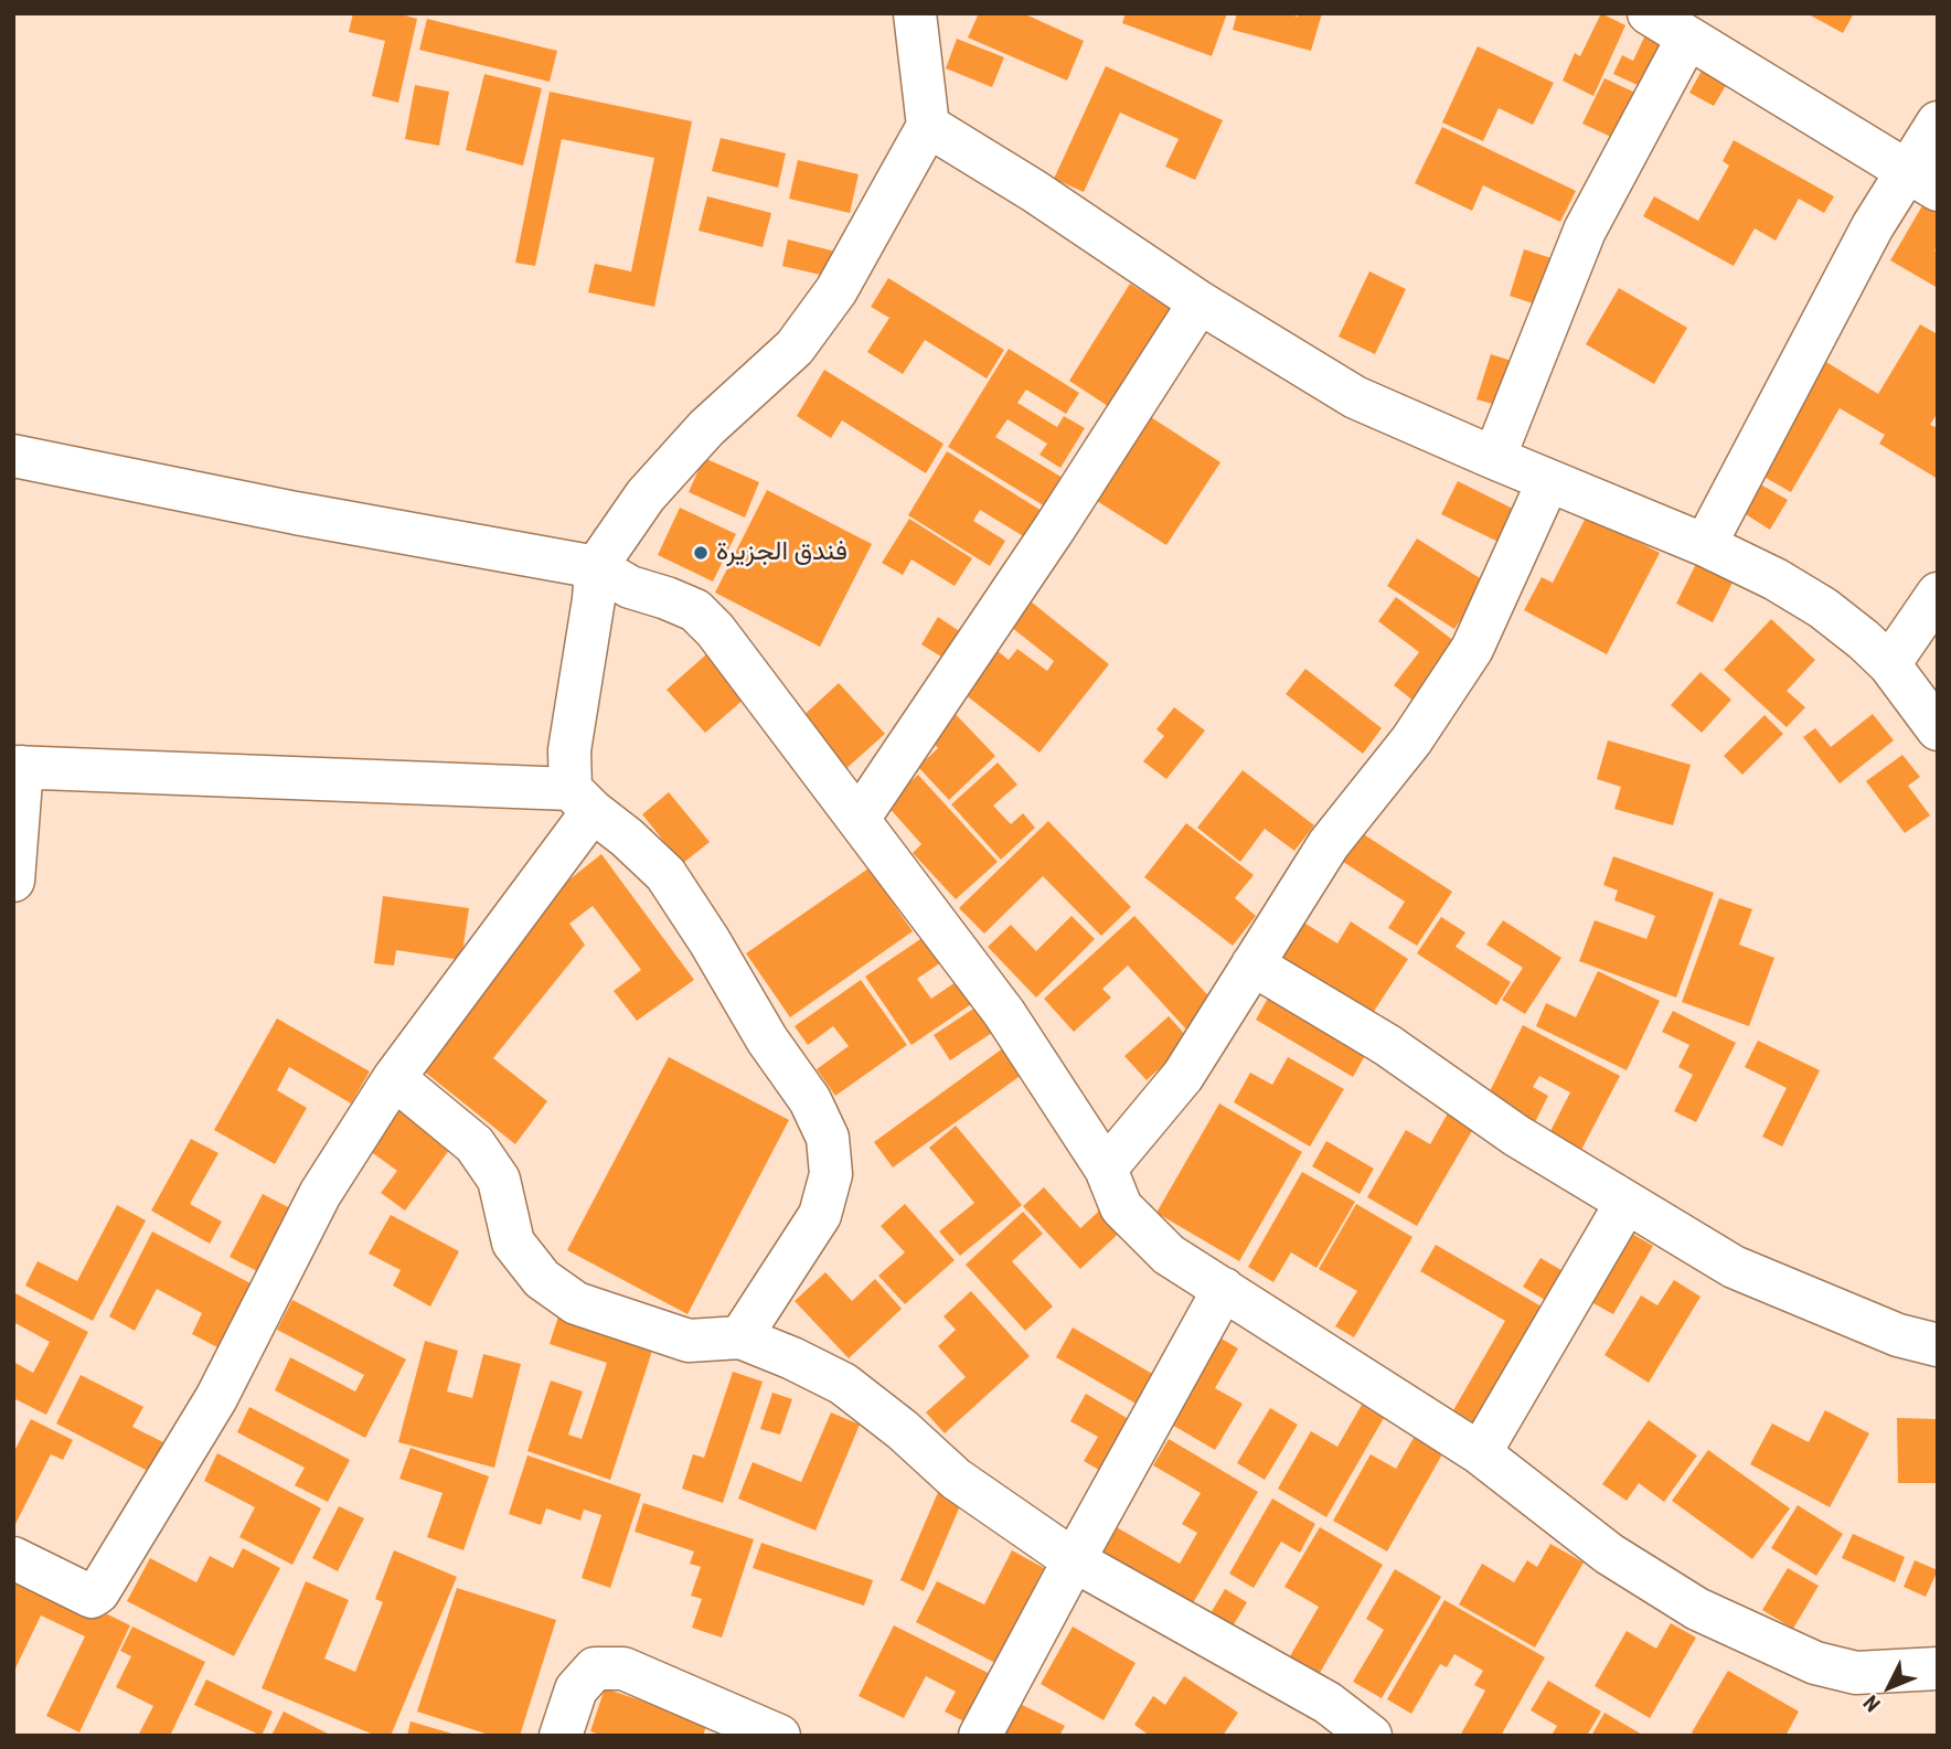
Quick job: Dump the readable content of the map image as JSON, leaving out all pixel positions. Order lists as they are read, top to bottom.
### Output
{
  "places": ["فندق الجزيرة"],
  "north": "bottom left"
}
